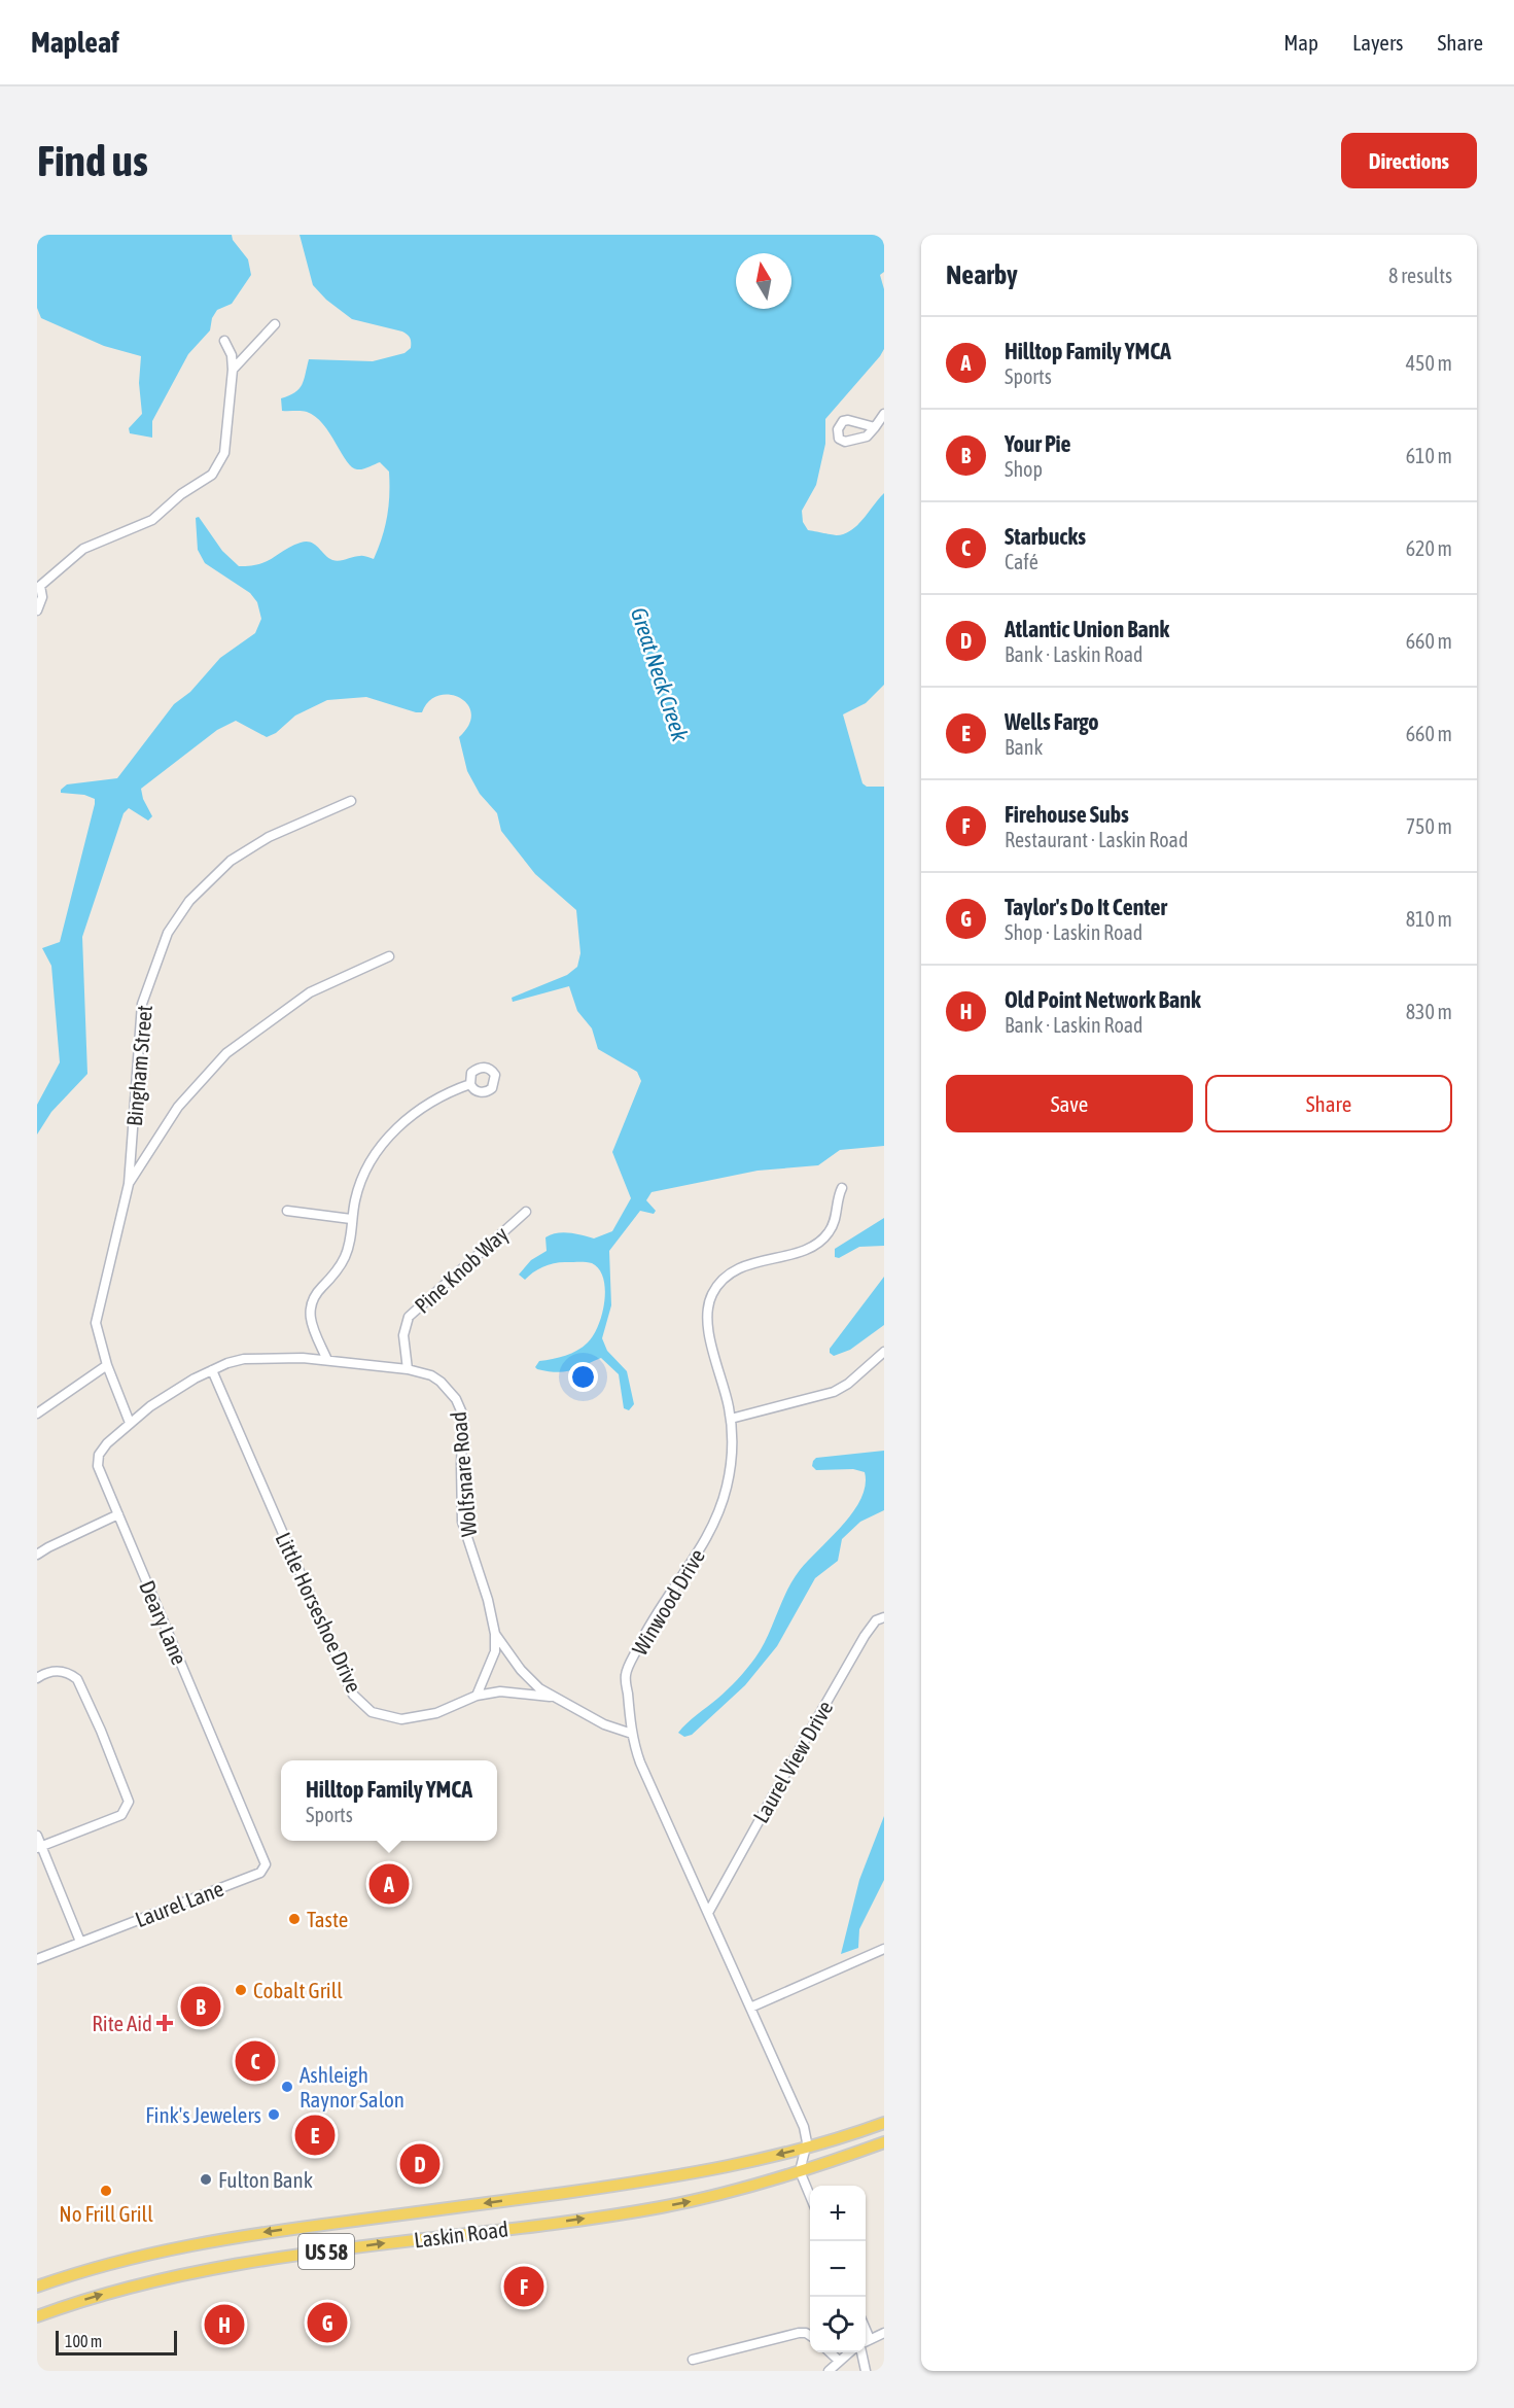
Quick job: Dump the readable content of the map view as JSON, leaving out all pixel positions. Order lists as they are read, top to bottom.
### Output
{
  "streets": {
    "main road": ["Laskin Road", "US 58"],
    "street": [
      "Bingham Street",
      "Pine Knob Way",
      "Wolfsnare Road",
      "Winwood Drive",
      "Little Horseshoe Drive",
      "Deary Lane",
      "Laurel View Drive",
      "Laurel Lane"
    ]
  },
  "crossings": [
    ["Bingham Street", "Wolfsnare Road"],
    ["Pine Knob Way", "Wolfsnare Road"],
    ["Wolfsnare Road", "Winwood Drive"],
    ["Wolfsnare Road", "Little Horseshoe Drive"],
    ["Wolfsnare Road", "Deary Lane"],
    ["Winwood Drive", "Laurel View Drive"],
    ["Winwood Drive", "Laskin Road"],
    ["Deary Lane", "Laurel Lane"]
  ],
  "water": ["Great Neck Creek"],
  "places": {
    "other": [
      "Taste",
      "Cobalt Grill",
      "Ashleigh Raynor Salon",
      "Fink's Jewelers",
      "Fulton Bank",
      "No Frill Grill"
    ],
    "health": ["Rite Aid"]
  },
  "scale_bar": "100 m",
  "north": "top",
  "page": {
    "header": "Mapleaf",
    "nav": ["Map", "Layers", "Share"],
    "buttons": [
      "Directions",
      ["Save", "Share"]
    ],
    "title": "Find us",
    "heading": ["Nearby", "8 results"],
    "list": [
      {
        "mark": "A",
        "name": "Hilltop Family YMCA",
        "note": "Sports",
        "value": "450 m"
      },
      {
        "mark": "B",
        "name": "Your Pie",
        "note": "Shop",
        "value": "610 m"
      },
      {
        "mark": "C",
        "name": "Starbucks",
        "note": "Café",
        "value": "620 m"
      },
      {
        "mark": "D",
        "name": "Atlantic Union Bank",
        "note": "Bank · Laskin Road",
        "value": "660 m"
      },
      {
        "mark": "E",
        "name": "Wells Fargo",
        "note": "Bank",
        "value": "660 m"
      },
      {
        "mark": "F",
        "name": "Firehouse Subs",
        "note": "Restaurant · Laskin Road",
        "value": "750 m"
      },
      {
        "mark": "G",
        "name": "Taylor's Do It Center",
        "note": "Shop · Laskin Road",
        "value": "810 m"
      },
      {
        "mark": "H",
        "name": "Old Point Network Bank",
        "note": "Bank · Laskin Road",
        "value": "830 m"
      }
    ],
    "popup": ["Hilltop Family YMCA", "Sports"],
    "pins": [
      "A",
      "B",
      "C",
      "E",
      "D",
      "F",
      "G",
      "H"
    ],
    "map_buttons": ["+", "−"],
    "scale": "100 m"
  }
}
